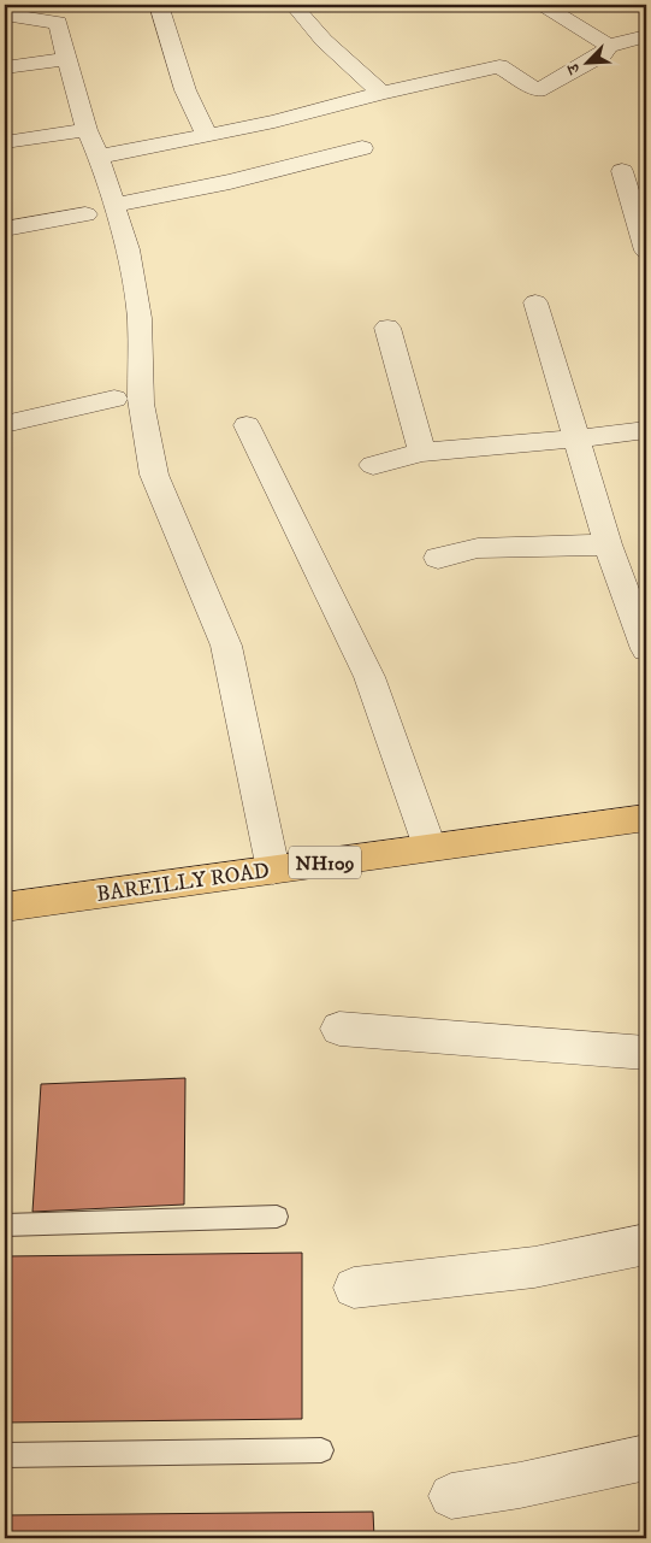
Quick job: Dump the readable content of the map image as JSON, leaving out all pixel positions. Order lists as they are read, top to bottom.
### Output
{
  "streets": {
    "highway": ["NH109", "BAREILLY ROAD"]
  },
  "north": "bottom left"
}
